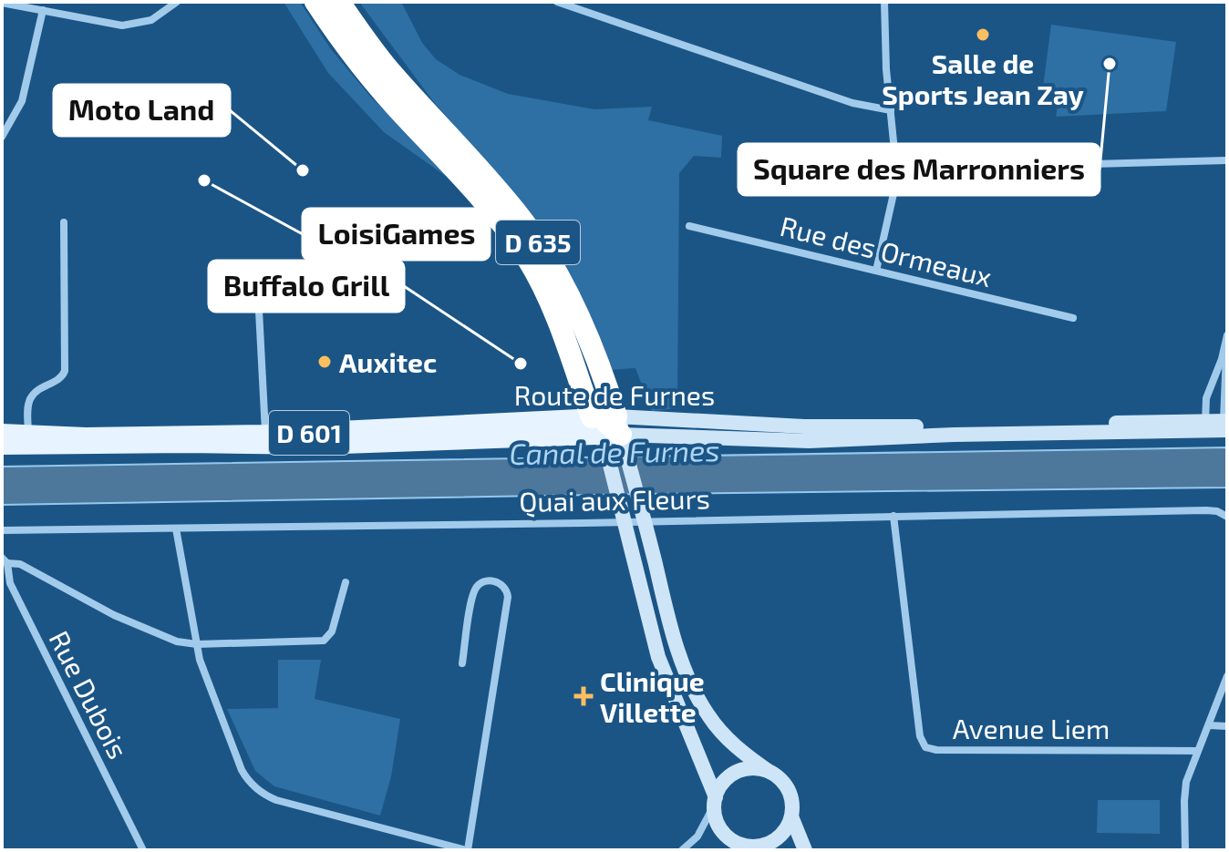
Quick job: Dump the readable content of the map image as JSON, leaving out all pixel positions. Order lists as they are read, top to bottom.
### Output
{
  "streets": {
    "highway": ["D 635"],
    "main road": ["Route de Furnes", "D 601"],
    "street": [
      "Rue des Ormeaux",
      "Quai aux Fleurs",
      "Rue Dubois",
      "Avenue Liem"
    ]
  },
  "crossings": [
    ["D 635", "Route de Furnes"],
    ["D 635", "Quai aux Fleurs"],
    ["Quai aux Fleurs", "Avenue Liem"]
  ],
  "water": ["Canal de Furnes"],
  "places": {
    "other": [
      "Salle de Sports Jean Zay",
      "Square des Marronniers",
      "Moto Land",
      "LoisiGames",
      "Auxitec",
      "Buffalo Grill"
    ],
    "health": ["Clinique Villette"]
  }
}
